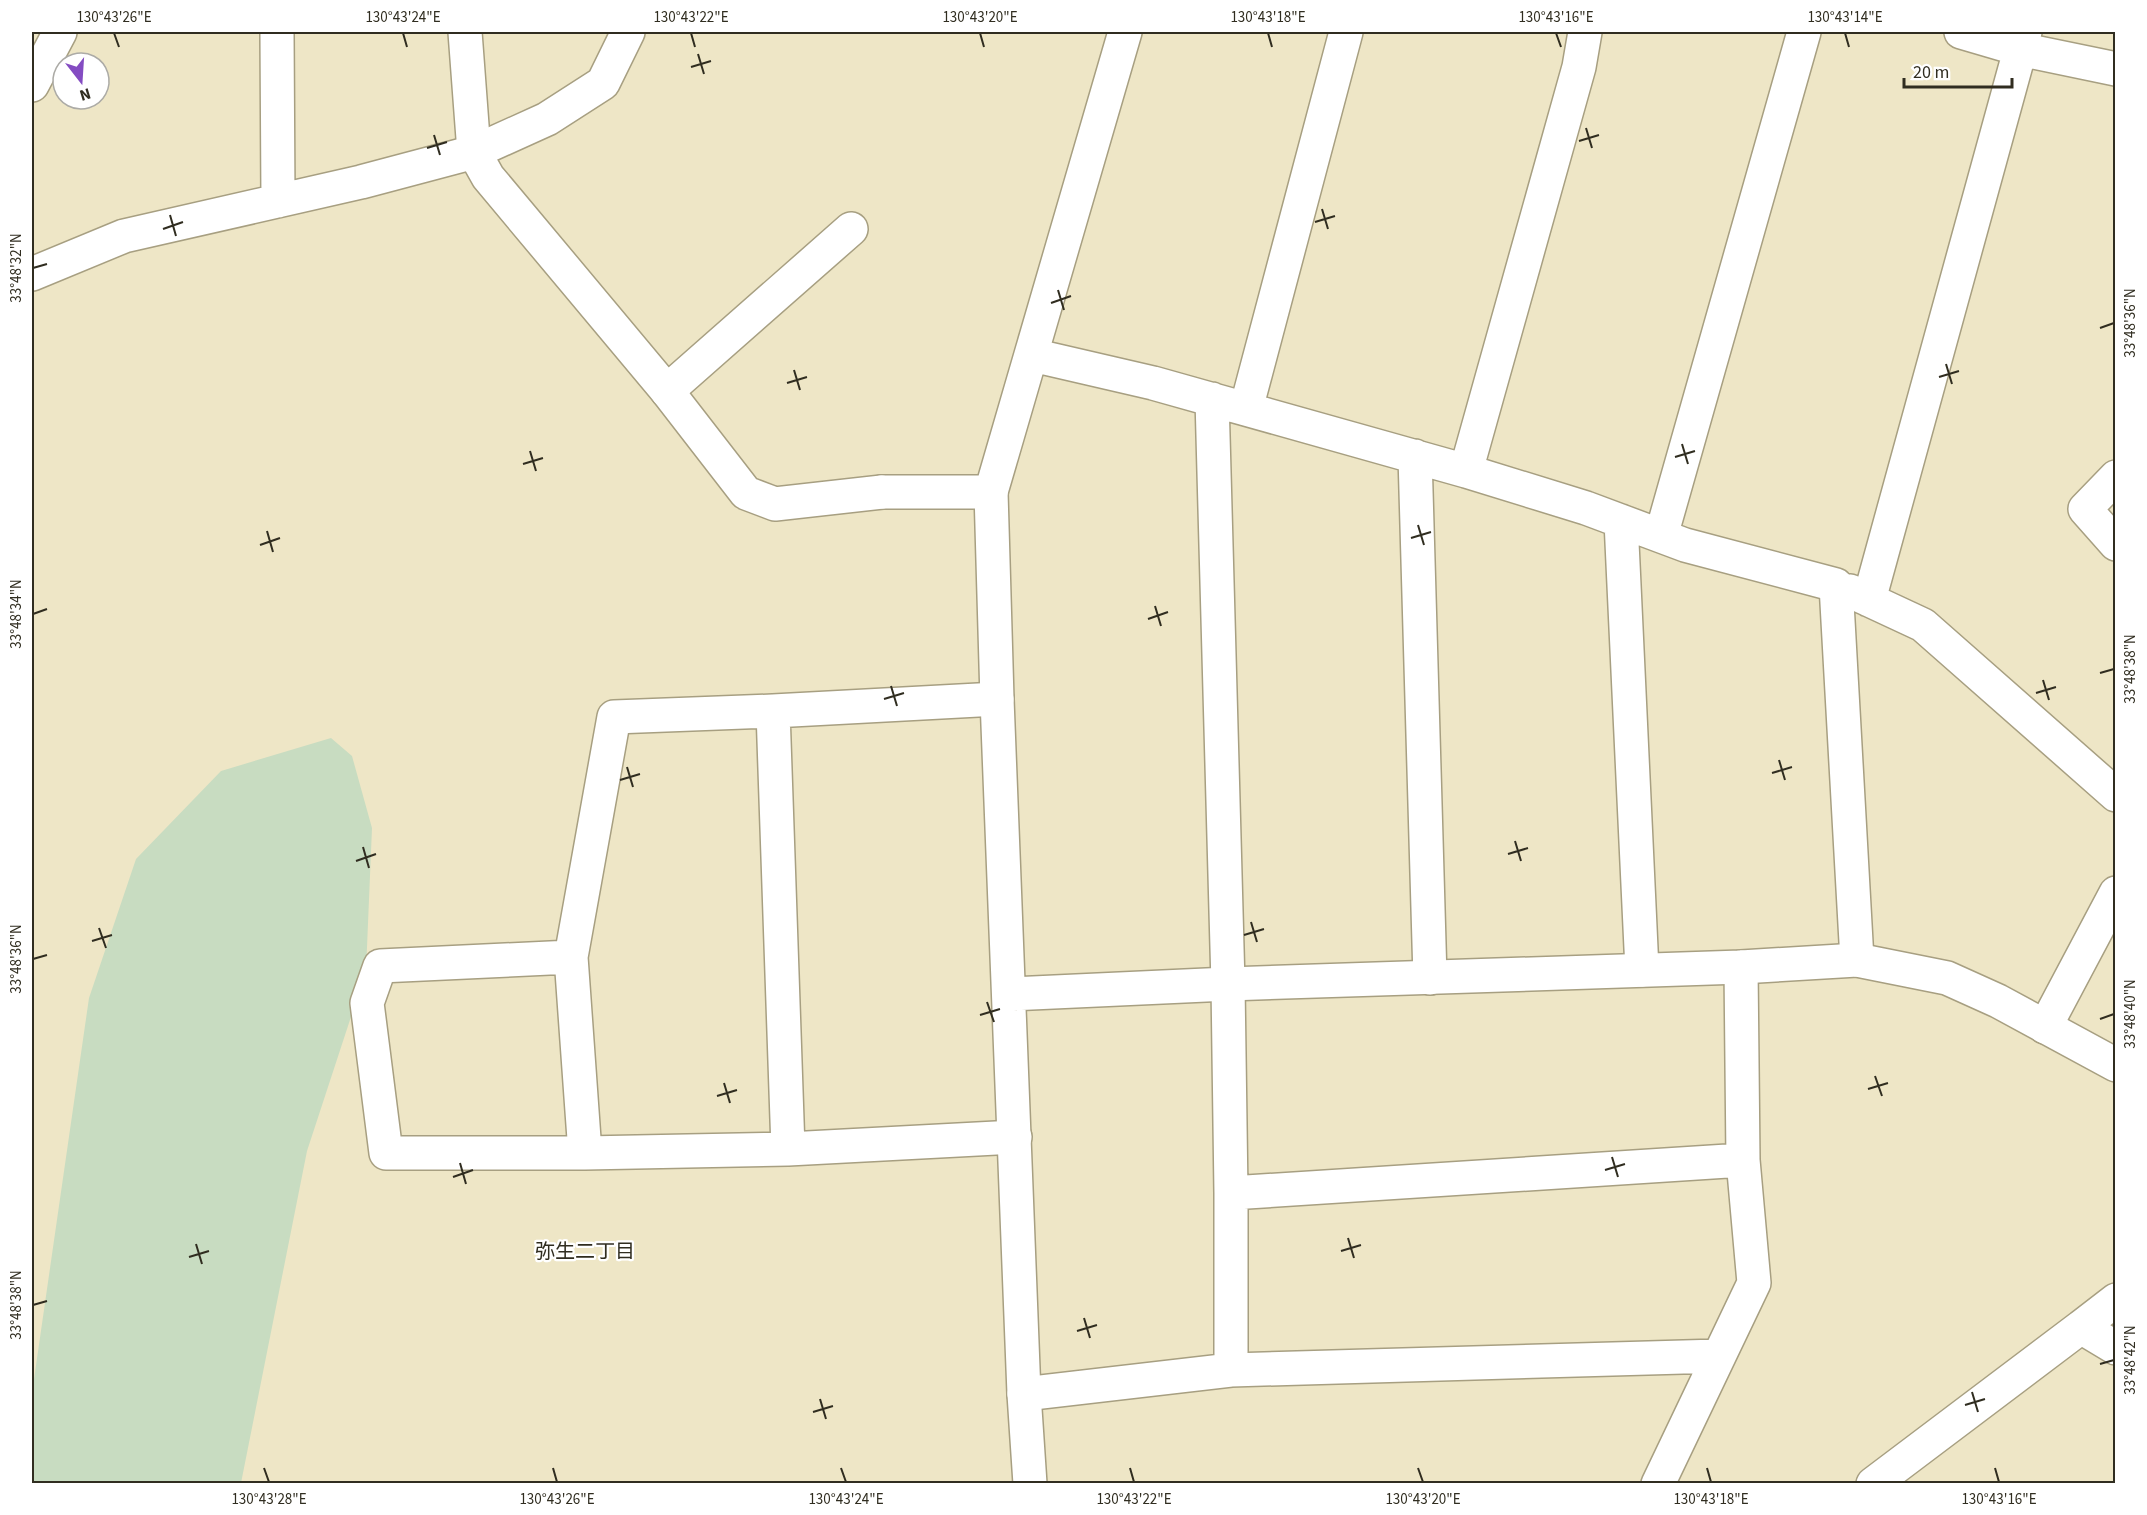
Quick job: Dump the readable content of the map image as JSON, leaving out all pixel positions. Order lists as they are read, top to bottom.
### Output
{
  "districts": ["弥生二丁目"],
  "scale_bar": "20 m",
  "north": "bottom",
  "coordinates": [
    "130°43'26\"E",
    "130°43'24\"E",
    "130°43'22\"E",
    "130°43'20\"E",
    "130°43'18\"E",
    "130°43'16\"E",
    "130°43'14\"E",
    "33°48'32\"N",
    "33°48'36\"N",
    "33°48'34\"N",
    "33°48'38\"N",
    "33°48'40\"N",
    "33°48'42\"N",
    "130°43'28\"E"
  ]
}
